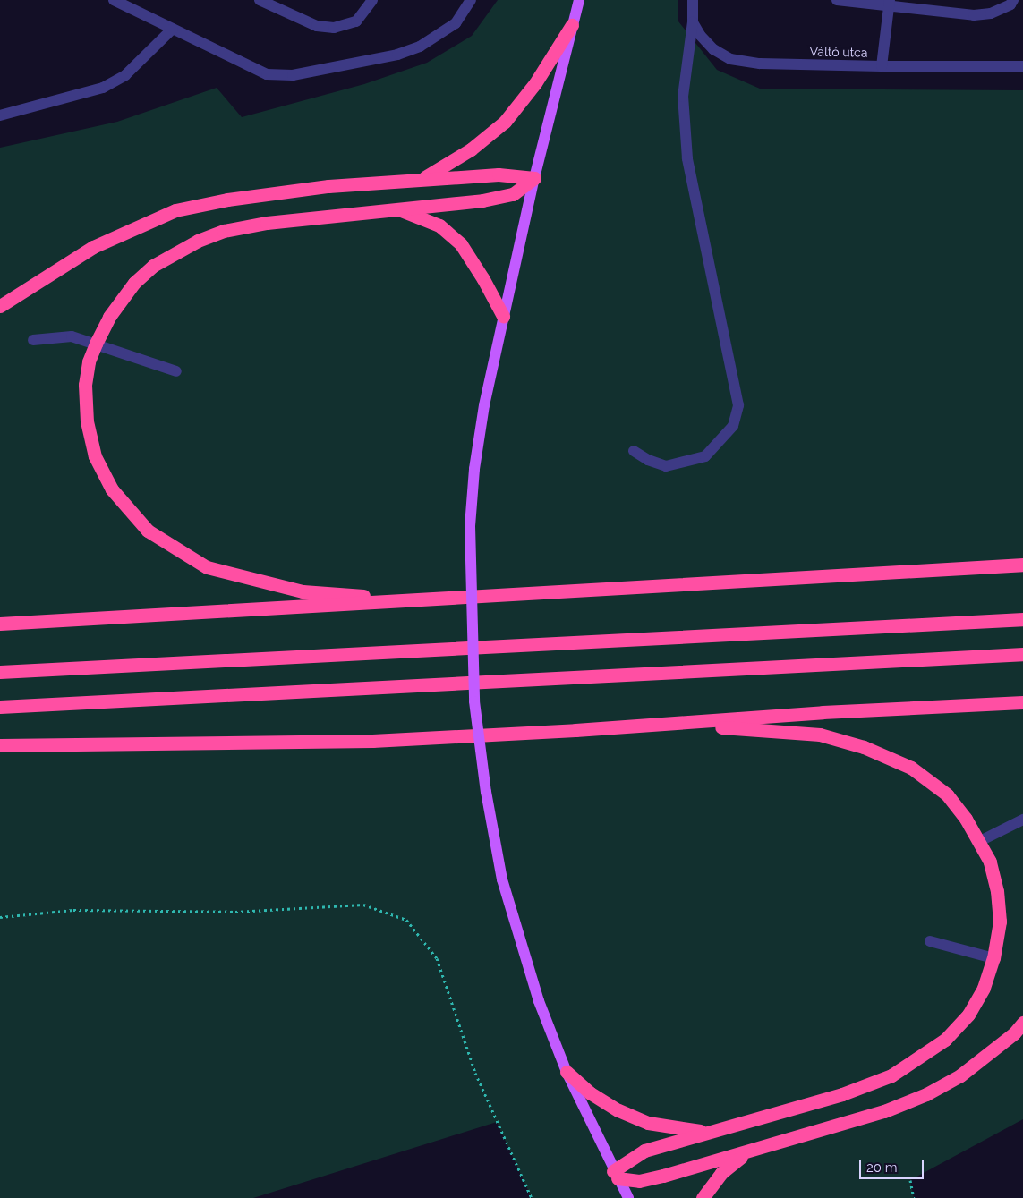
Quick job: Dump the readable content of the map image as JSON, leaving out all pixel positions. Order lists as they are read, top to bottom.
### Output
{
  "streets": {
    "street": ["Váltó utca"]
  },
  "scale_bar": "20 m"
}
